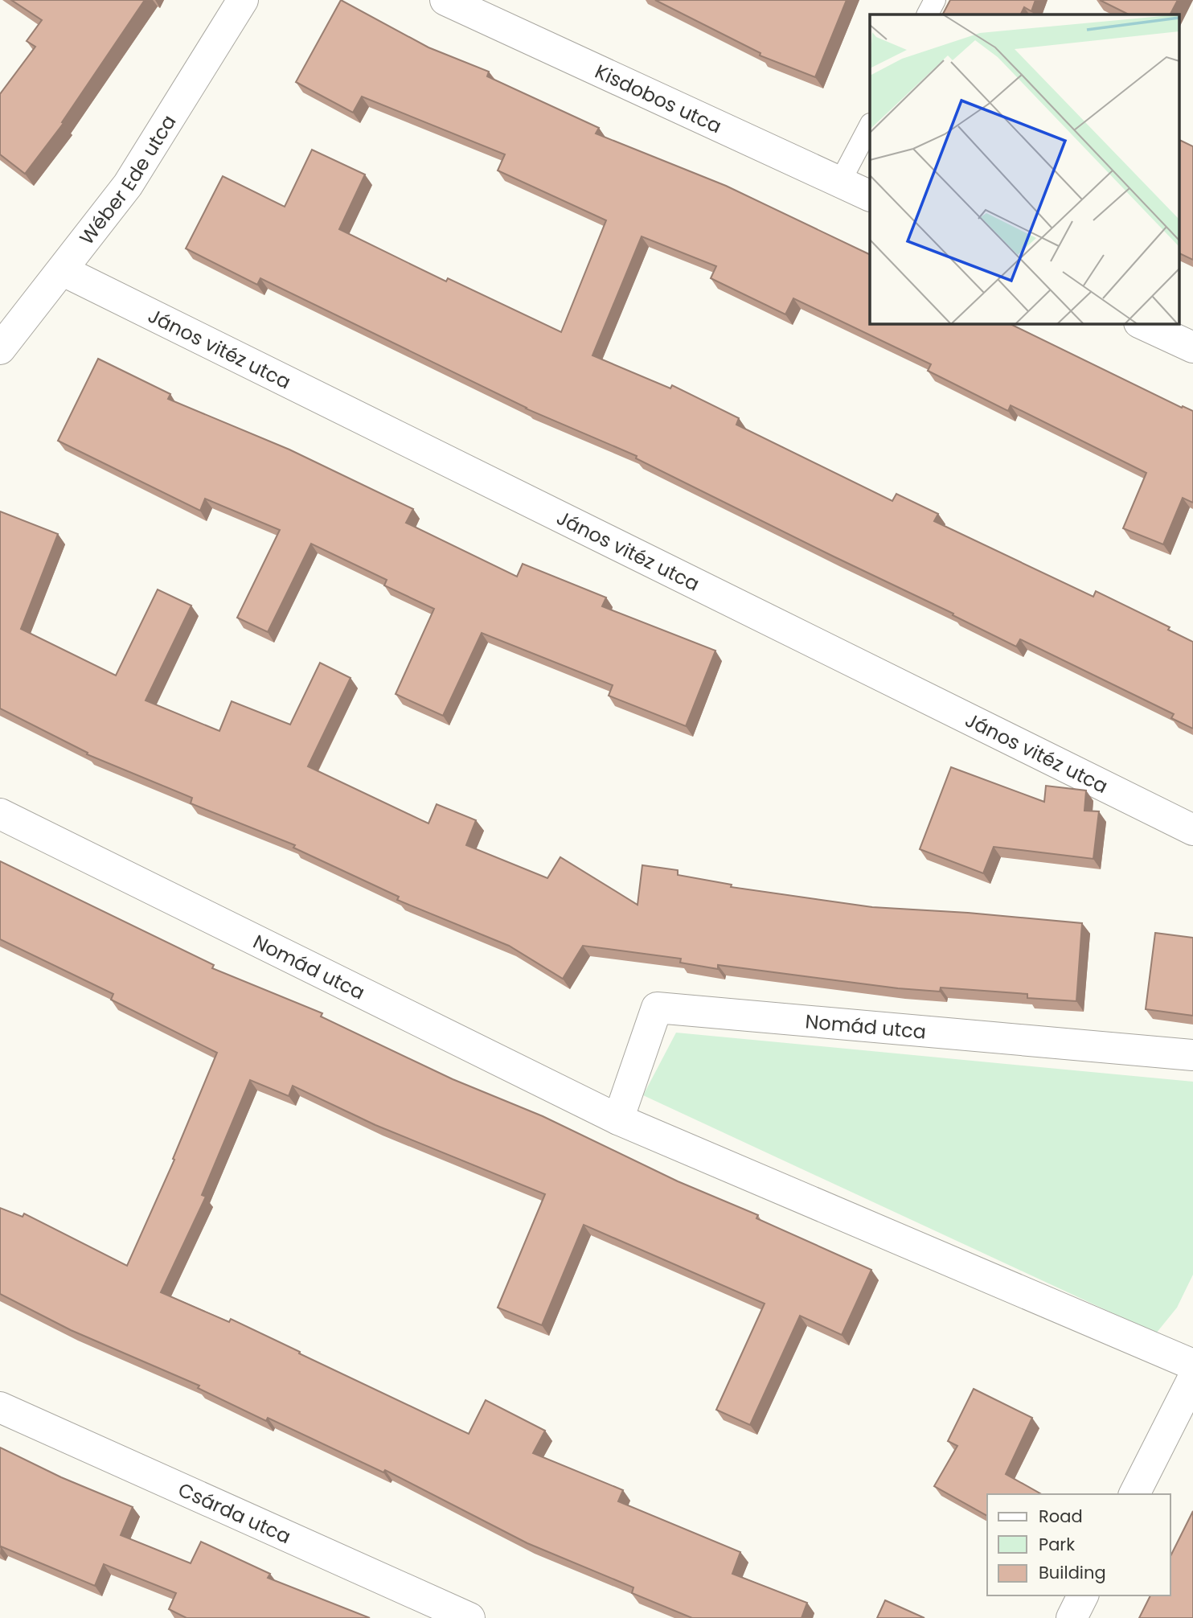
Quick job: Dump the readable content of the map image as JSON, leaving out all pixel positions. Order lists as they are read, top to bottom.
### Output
{
  "streets": {
    "street": [
      "Kisdobos utca",
      "Wéber Ede utca",
      "János vitéz utca",
      "Nomád utca",
      "Csárda utca"
    ]
  },
  "crossings": [
    ["Wéber Ede utca", "János vitéz utca"]
  ],
  "legend": ["Road", "Park", "Building"]
}
